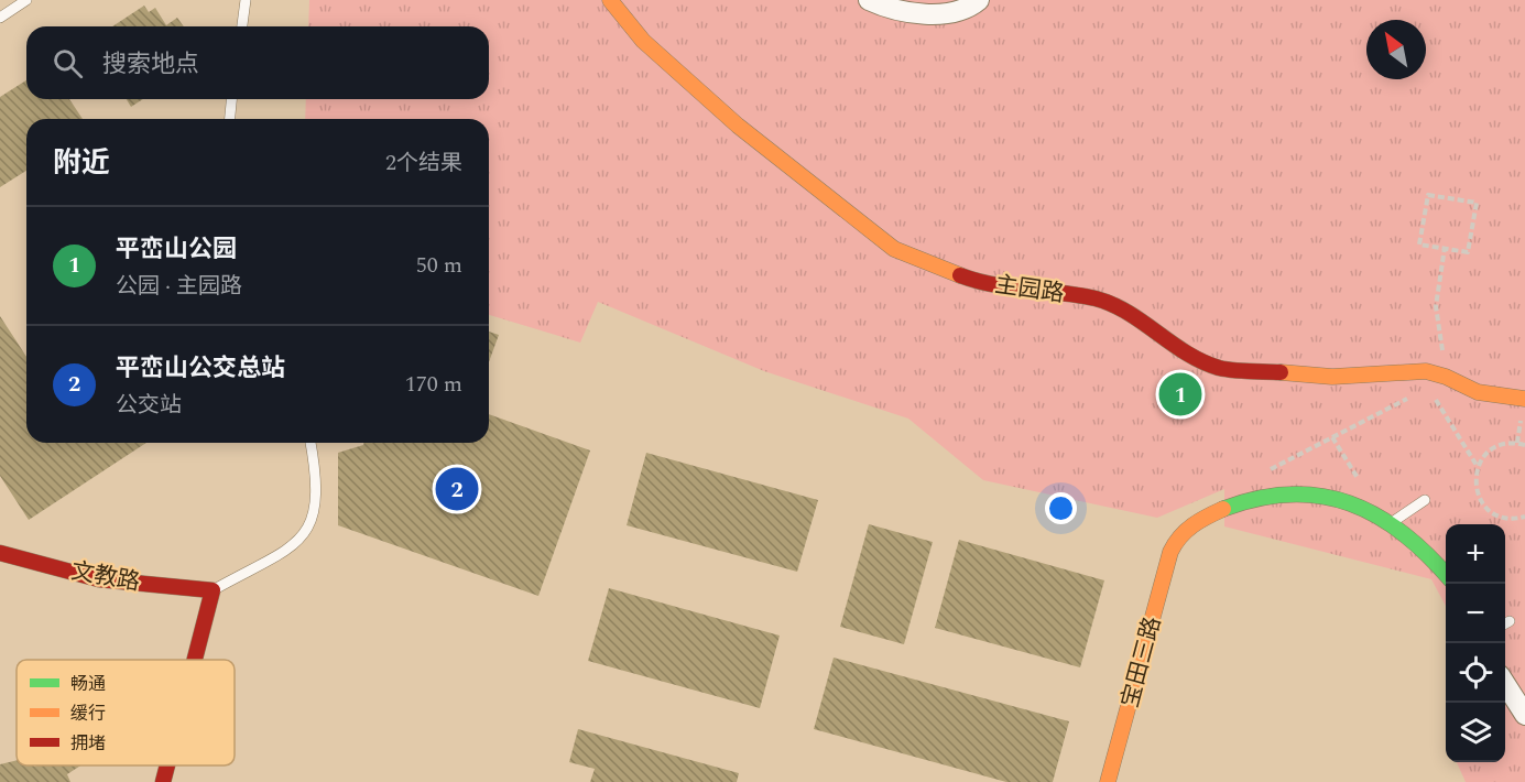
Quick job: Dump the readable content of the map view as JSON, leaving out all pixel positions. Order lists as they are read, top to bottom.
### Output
{
  "streets": {
    "street": ["主园路", "文教路", "宝田三路"]
  },
  "legend": ["畅通", "缓行", "拥堵"],
  "north": "top left",
  "page": {
    "search": "搜索地点",
    "heading": ["附近", "2个结果"],
    "list": [
      {
        "mark": "1",
        "name": "平峦山公园",
        "note": "公园 · 主园路",
        "value": "50 m"
      },
      {
        "mark": "2",
        "name": "平峦山公交总站",
        "note": "公交站",
        "value": "170 m"
      }
    ],
    "pins": ["1", "2"],
    "map_buttons": ["+", "−"]
  }
}
